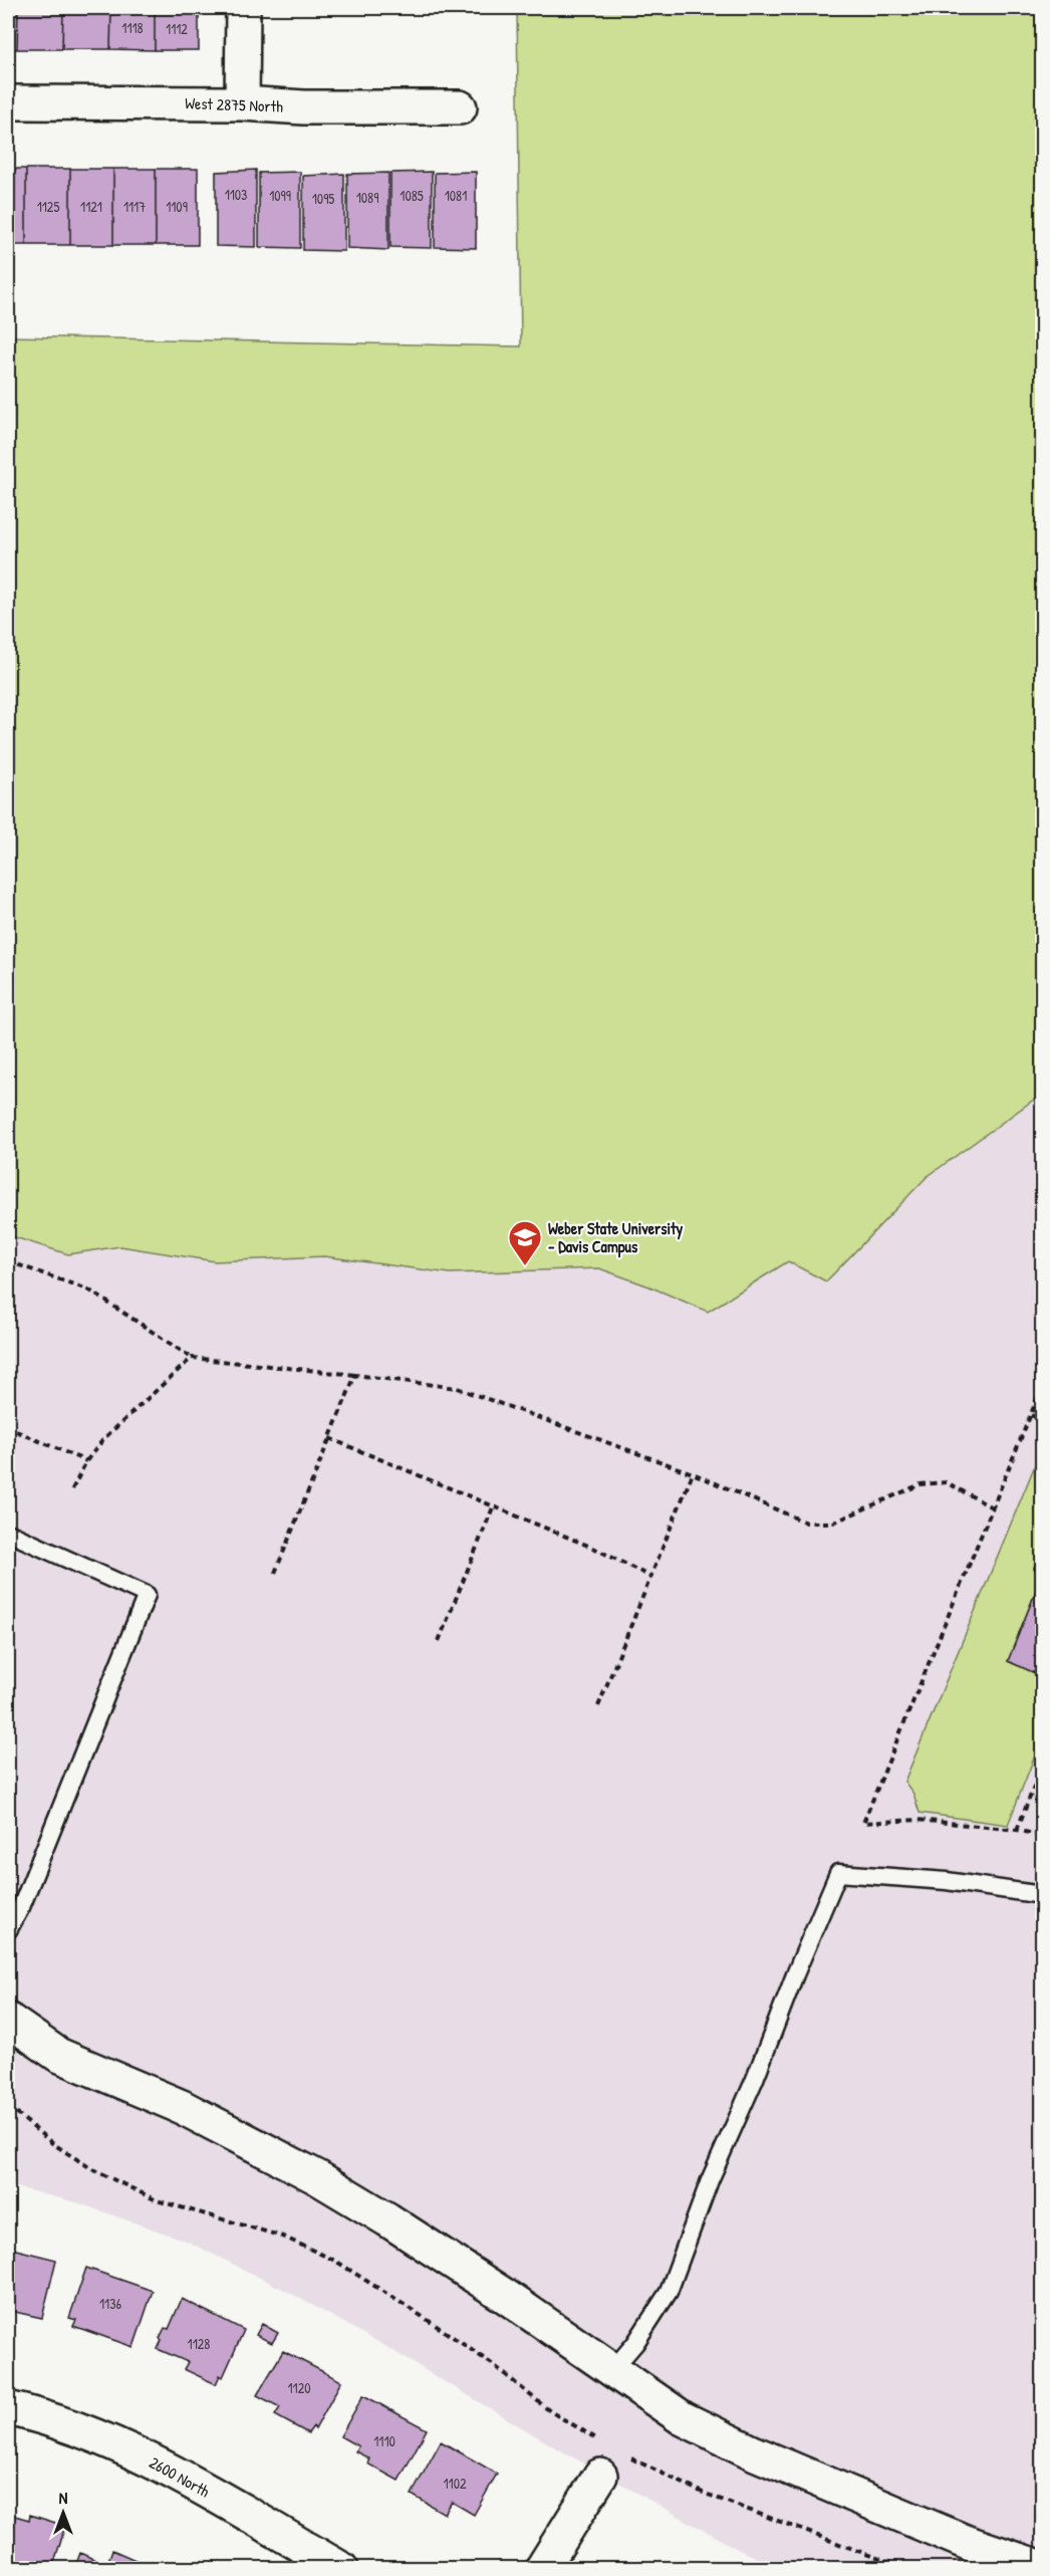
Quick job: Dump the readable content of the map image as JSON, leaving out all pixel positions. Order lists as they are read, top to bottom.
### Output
{
  "streets": {
    "street": ["West 2875 North", "2600 North"]
  },
  "places": {
    "school or university": ["Weber State University - Davis Campus"]
  },
  "house_numbers": [
    "1118",
    "1112",
    "1103",
    "1099",
    "1085",
    "1081",
    "1089",
    "1095",
    "1125",
    "1121",
    "1117",
    "1109",
    "1136",
    "1128",
    "1120",
    "1110",
    "1102"
  ],
  "north": "top"
}
